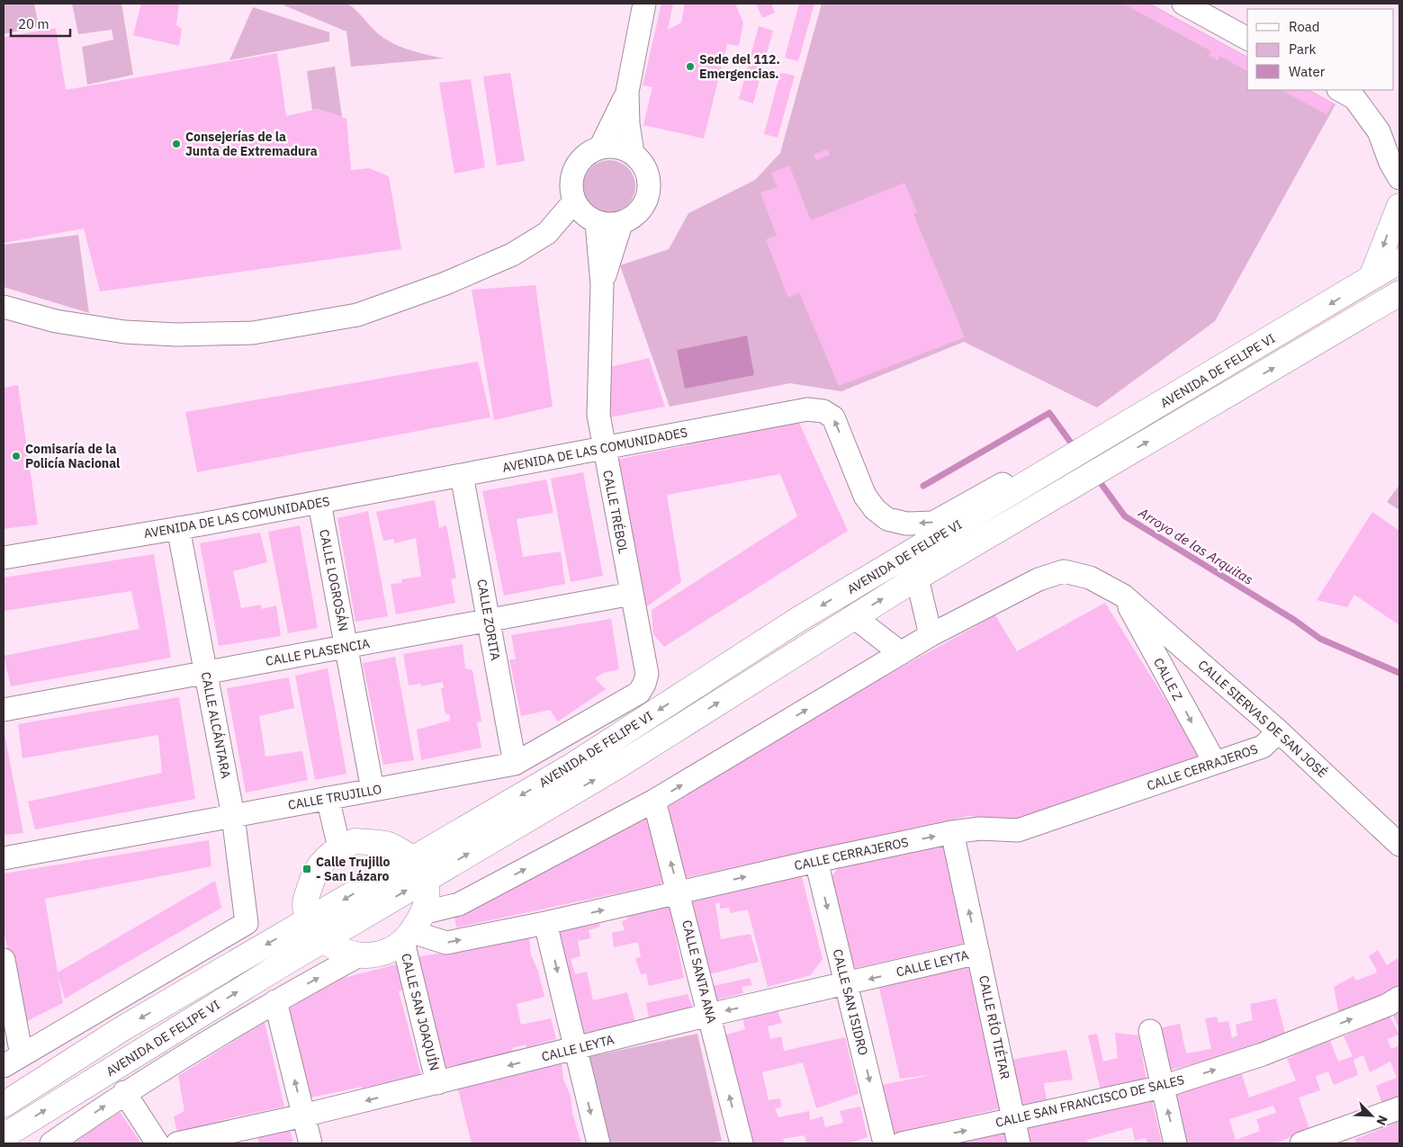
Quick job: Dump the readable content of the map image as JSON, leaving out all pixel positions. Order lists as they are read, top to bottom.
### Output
{
  "streets": {
    "highway": ["AVENIDA DE FELIPE VI"],
    "street": [
      "AVENIDA DE LAS COMUNIDADES",
      "CALLE TRÉBOL",
      "CALLE LOGROSÁN",
      "CALLE ZORITA",
      "CALLE PLASENCIA",
      "CALLE Z",
      "CALLE SIERVAS DE SAN JOSÉ",
      "CALLE ALCÁNTARA",
      "CALLE CERRAJEROS",
      "CALLE TRUJILLO",
      "CALLE LEYTA",
      "CALLE SANTA ANA",
      "CALLE SAN ISIDRO",
      "CALLE SAN JOAQUÍN",
      "CALLE RÍO TIÉTAR",
      "CALLE SAN FRANCISCO DE SALES"
    ]
  },
  "crossings": [
    ["AVENIDA DE FELIPE VI", "AVENIDA DE LAS COMUNIDADES"],
    ["AVENIDA DE LAS COMUNIDADES", "CALLE TRÉBOL"],
    ["AVENIDA DE LAS COMUNIDADES", "CALLE LOGROSÁN"],
    ["AVENIDA DE LAS COMUNIDADES", "CALLE ZORITA"],
    ["AVENIDA DE LAS COMUNIDADES", "CALLE ALCÁNTARA"],
    ["CALLE TRÉBOL", "CALLE PLASENCIA"],
    ["CALLE TRÉBOL", "CALLE TRUJILLO"],
    ["CALLE LOGROSÁN", "CALLE PLASENCIA"],
    ["CALLE LOGROSÁN", "CALLE TRUJILLO"],
    ["CALLE ZORITA", "CALLE PLASENCIA"],
    ["CALLE ZORITA", "CALLE TRUJILLO"],
    ["CALLE PLASENCIA", "CALLE ALCÁNTARA"],
    ["CALLE Z", "CALLE SIERVAS DE SAN JOSÉ"],
    ["CALLE Z", "CALLE CERRAJEROS"],
    ["CALLE SIERVAS DE SAN JOSÉ", "CALLE CERRAJEROS"],
    ["CALLE ALCÁNTARA", "CALLE TRUJILLO"],
    ["CALLE CERRAJEROS", "CALLE SANTA ANA"],
    ["CALLE CERRAJEROS", "CALLE SAN ISIDRO"],
    ["CALLE CERRAJEROS", "CALLE SAN JOAQUÍN"],
    ["CALLE CERRAJEROS", "CALLE RÍO TIÉTAR"],
    ["CALLE LEYTA", "CALLE SANTA ANA"],
    ["CALLE LEYTA", "CALLE SAN ISIDRO"],
    ["CALLE LEYTA", "CALLE SAN JOAQUÍN"],
    ["CALLE LEYTA", "CALLE RÍO TIÉTAR"],
    ["CALLE RÍO TIÉTAR", "CALLE SAN FRANCISCO DE SALES"]
  ],
  "one_way": [
    "CALLE Z",
    "CALLE LEYTA",
    "CALLE SAN ISIDRO",
    "CALLE RÍO TIÉTAR",
    "CALLE SAN FRANCISCO DE SALES"
  ],
  "water": ["Arroyo de las Arquitas"],
  "places": {
    "other": ["Sede del 112. Emergencias.", "Consejerías de la Junta de Extremadura", "Comisaría de la Policía Nacional"],
    "transit": ["Calle Trujillo - San Lázaro"]
  },
  "legend": ["Road", "Park", "Water"],
  "scale_bar": "20 m",
  "north": "bottom right"
}
